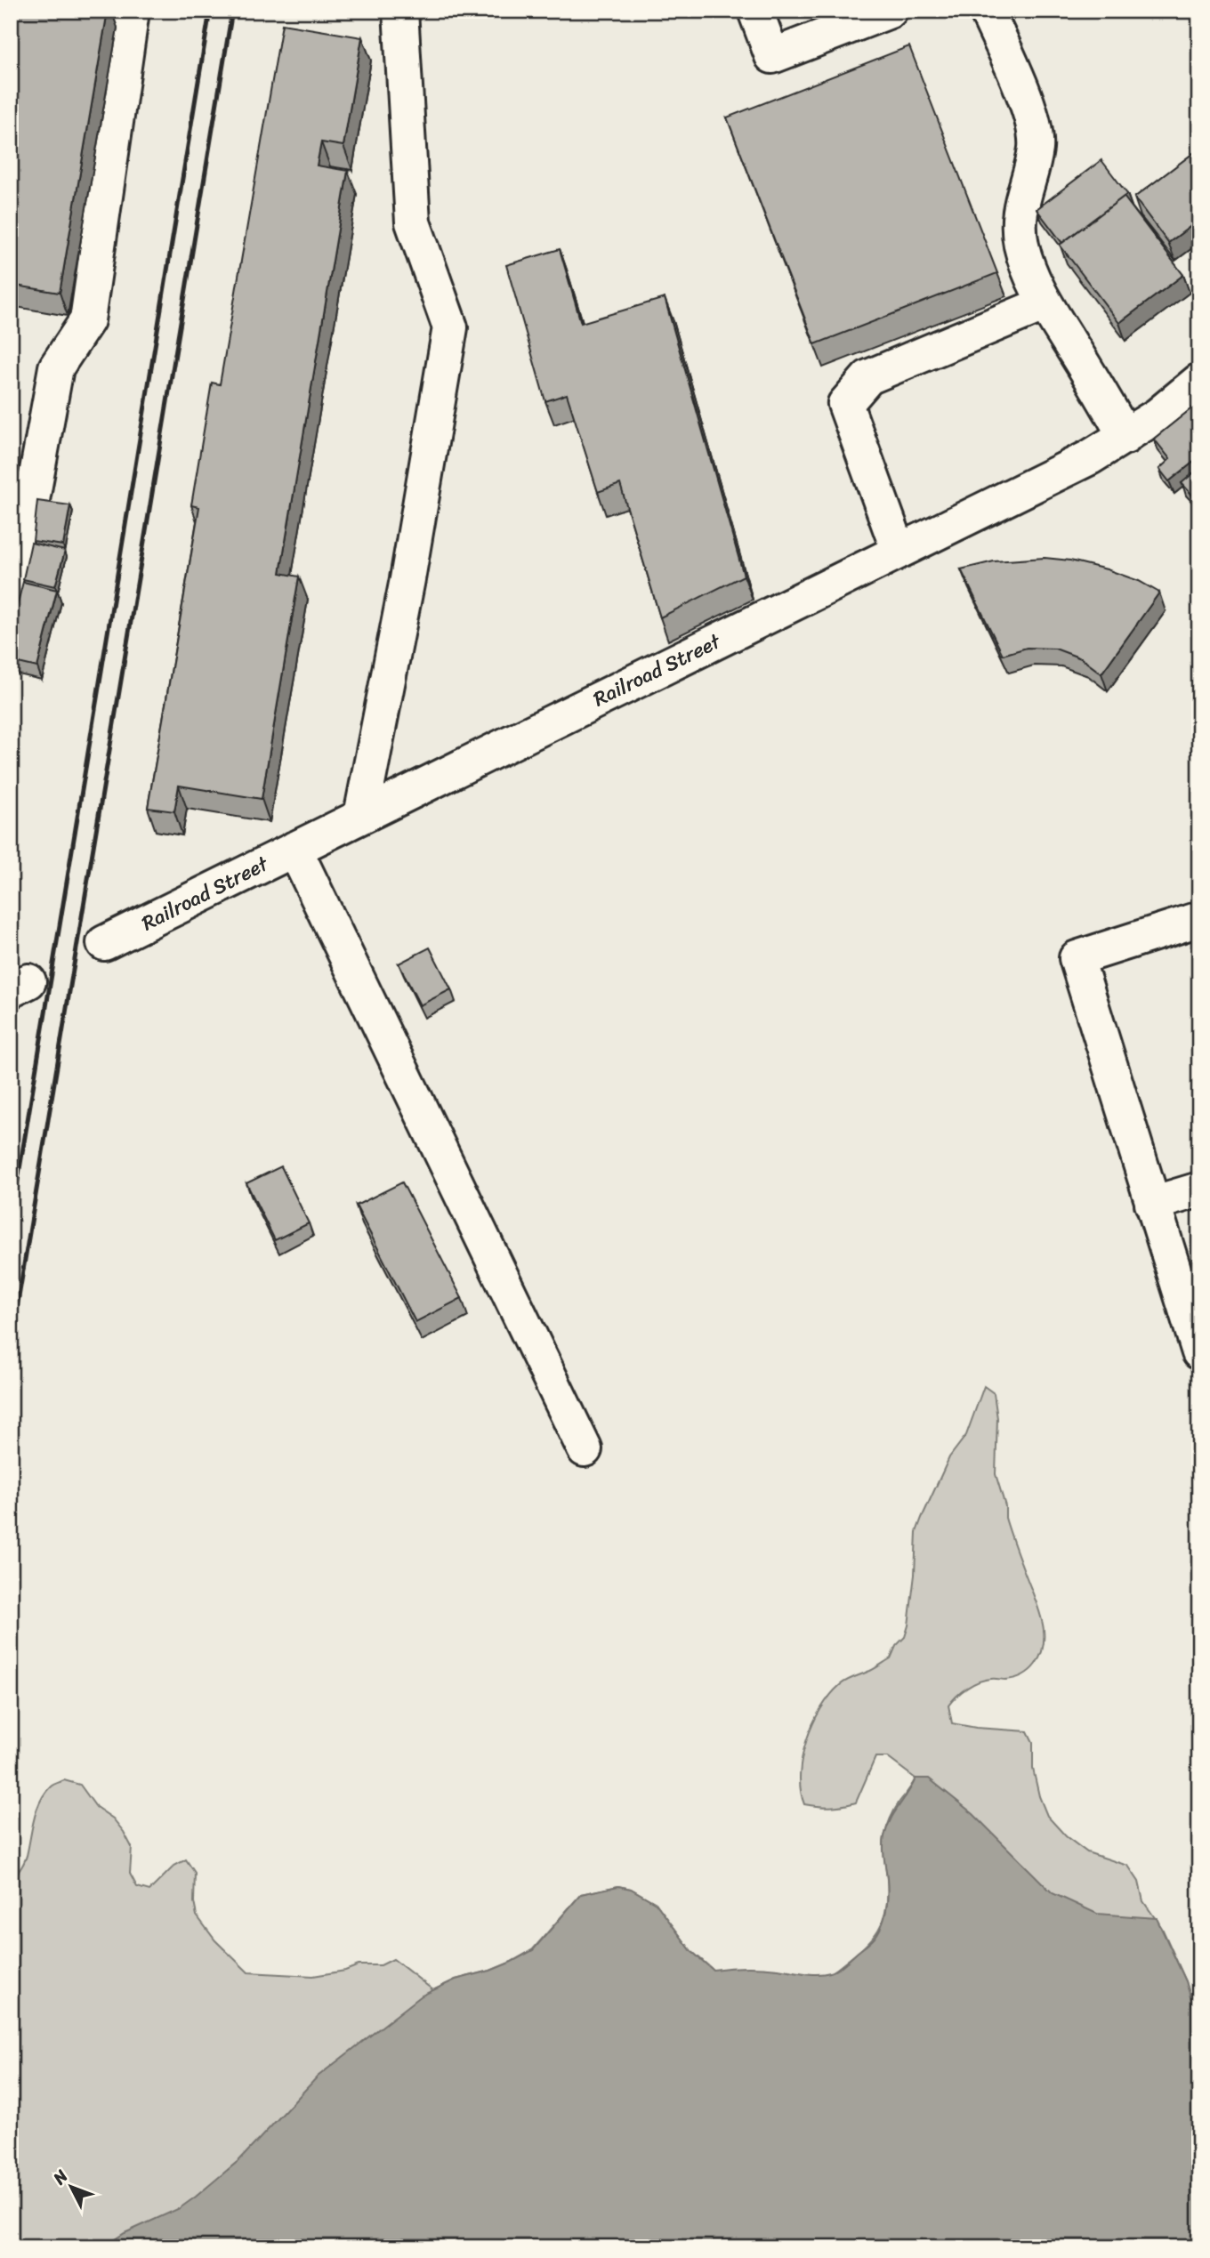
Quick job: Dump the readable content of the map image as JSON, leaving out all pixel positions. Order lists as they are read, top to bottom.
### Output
{
  "streets": {
    "street": ["Railroad Street"]
  },
  "north": "top left"
}
